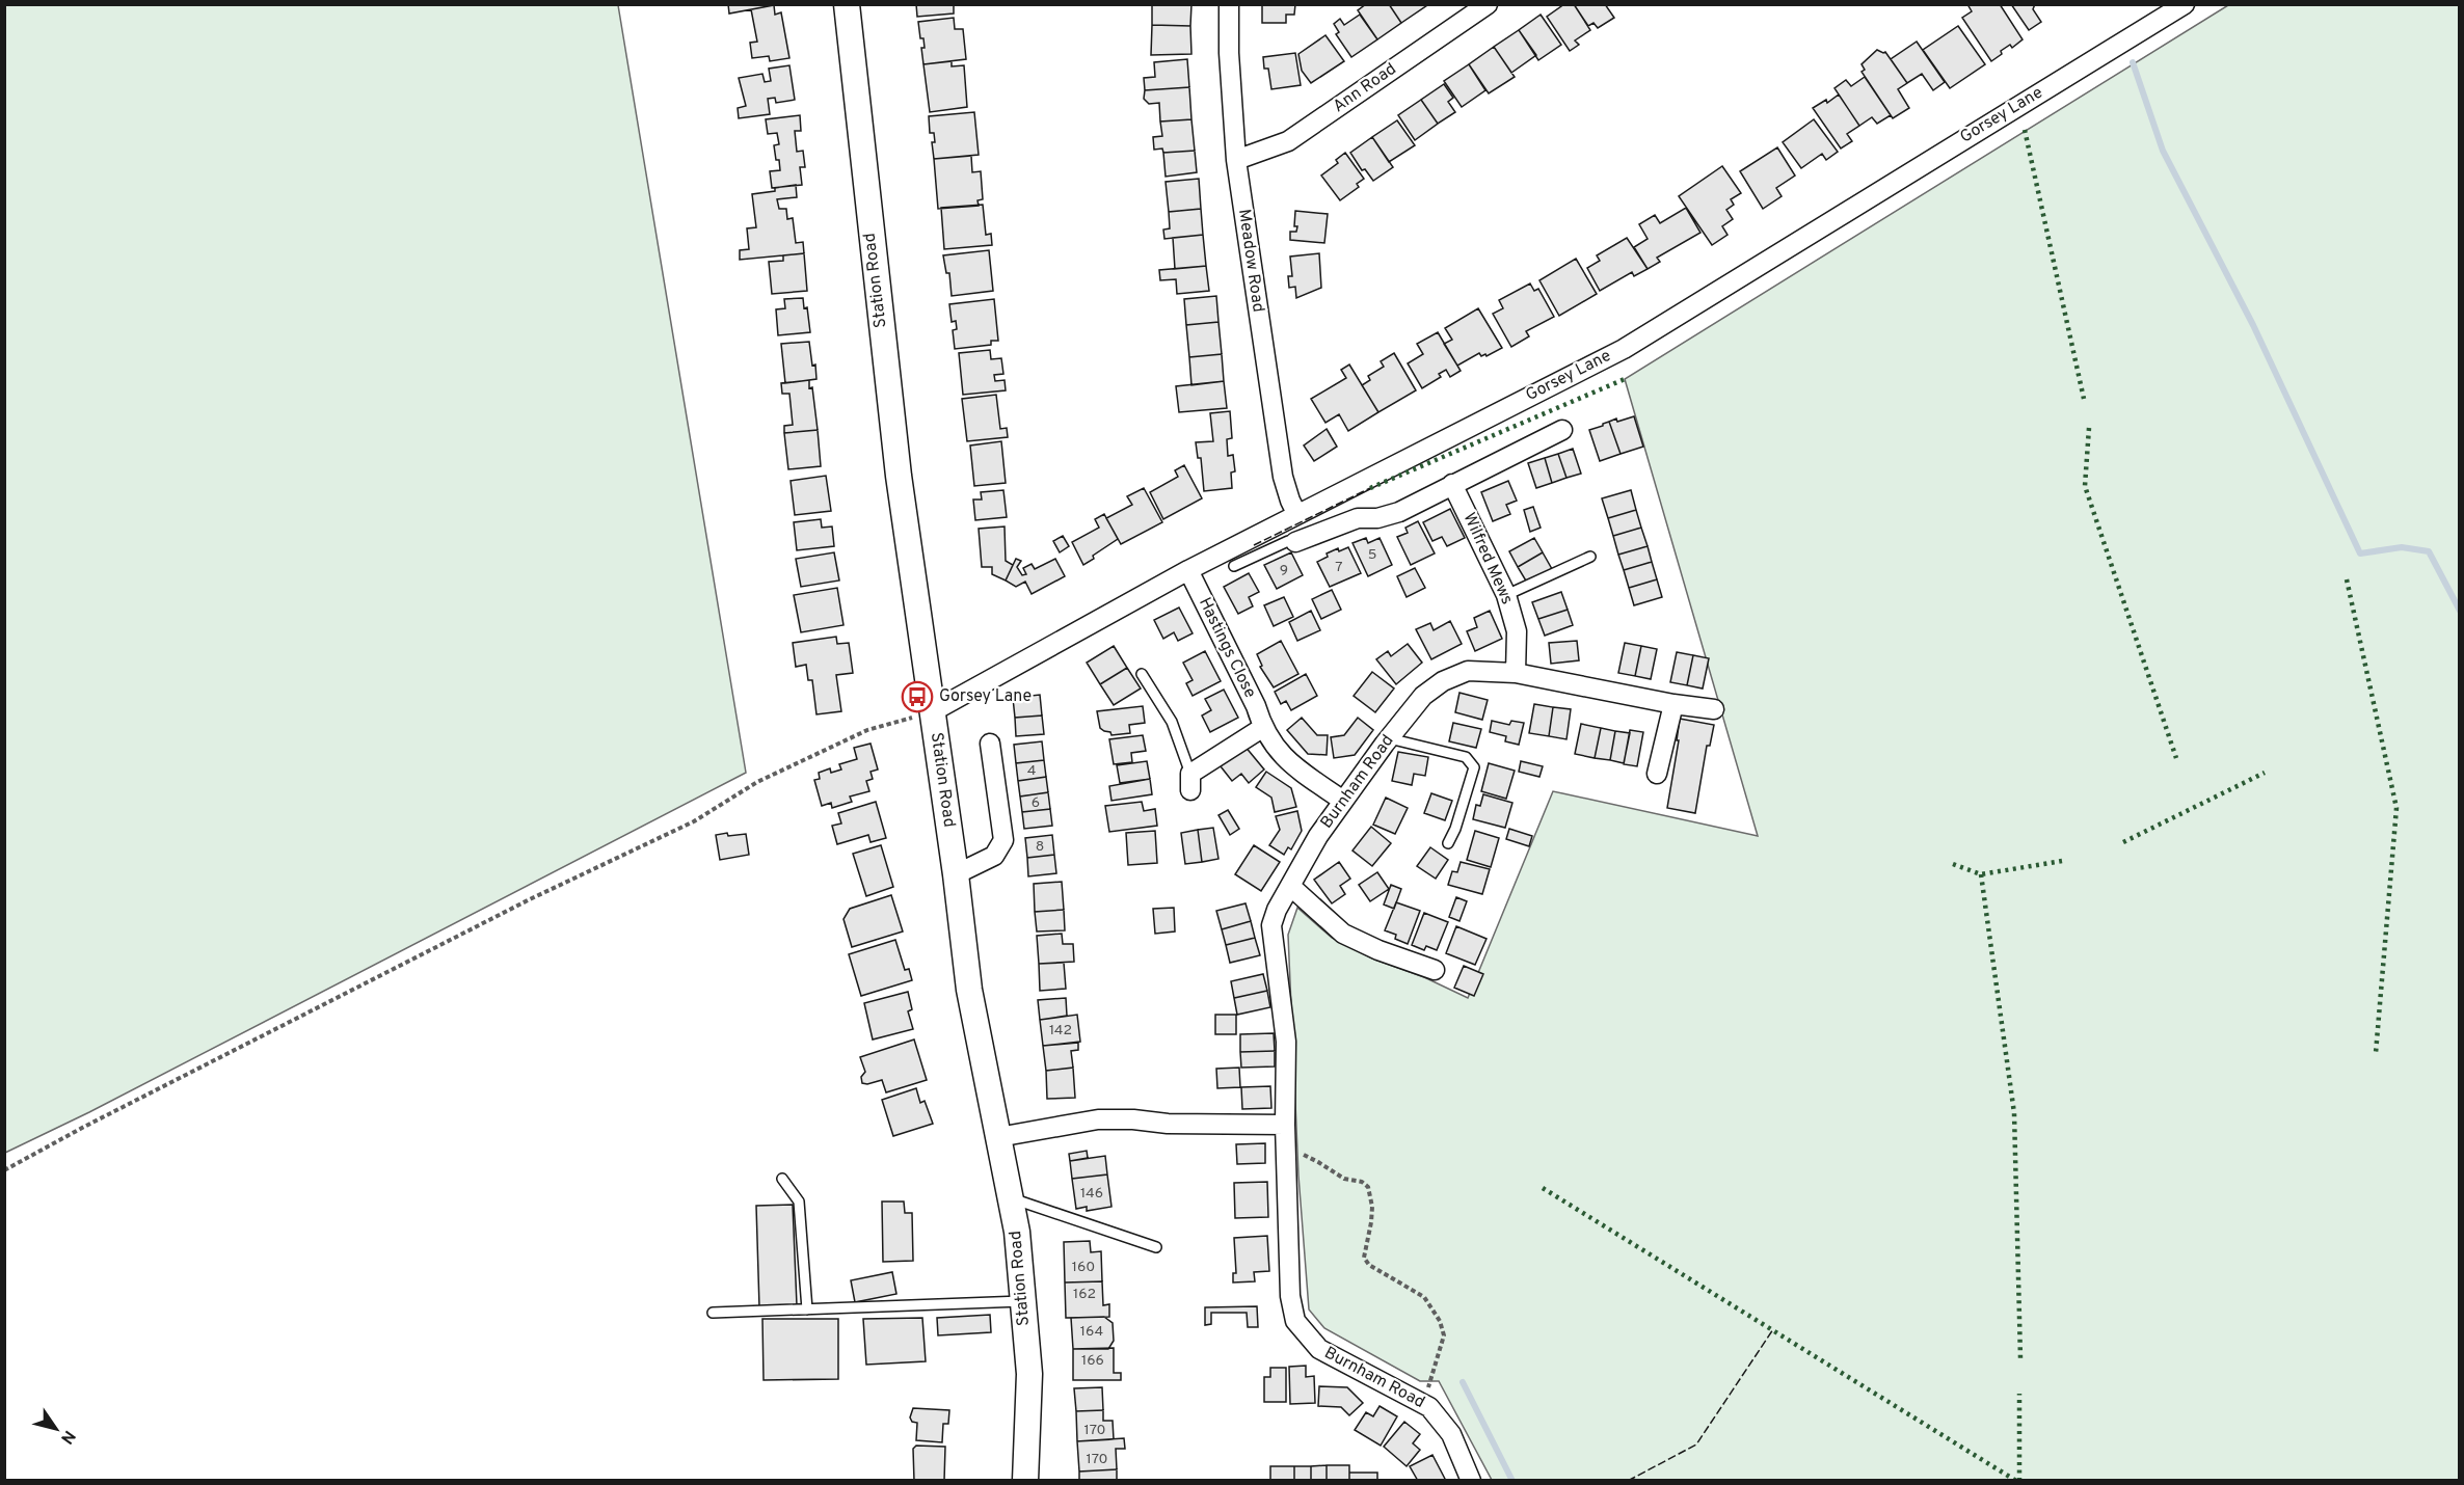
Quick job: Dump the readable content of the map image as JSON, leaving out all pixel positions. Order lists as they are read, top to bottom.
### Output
{
  "streets": {
    "street": [
      "Ann Road",
      "Gorsey Lane",
      "Meadow Road",
      "Station Road",
      "Wilfred Mews",
      "Hastings Close",
      "Burnham Road"
    ]
  },
  "crossings": [
    ["Ann Road", "Meadow Road"],
    ["Gorsey Lane", "Meadow Road"],
    ["Gorsey Lane", "Station Road"],
    ["Gorsey Lane", "Hastings Close"],
    ["Wilfred Mews", "Burnham Road"],
    ["Hastings Close", "Burnham Road"]
  ],
  "places": {
    "bus stop": ["Gorsey Lane"]
  },
  "house_numbers": [
    "5",
    "7",
    "9",
    "4",
    "6",
    "8",
    "142",
    "146",
    "160",
    "162",
    "164",
    "166",
    "170",
    "170"
  ],
  "north": "bottom right"
}
